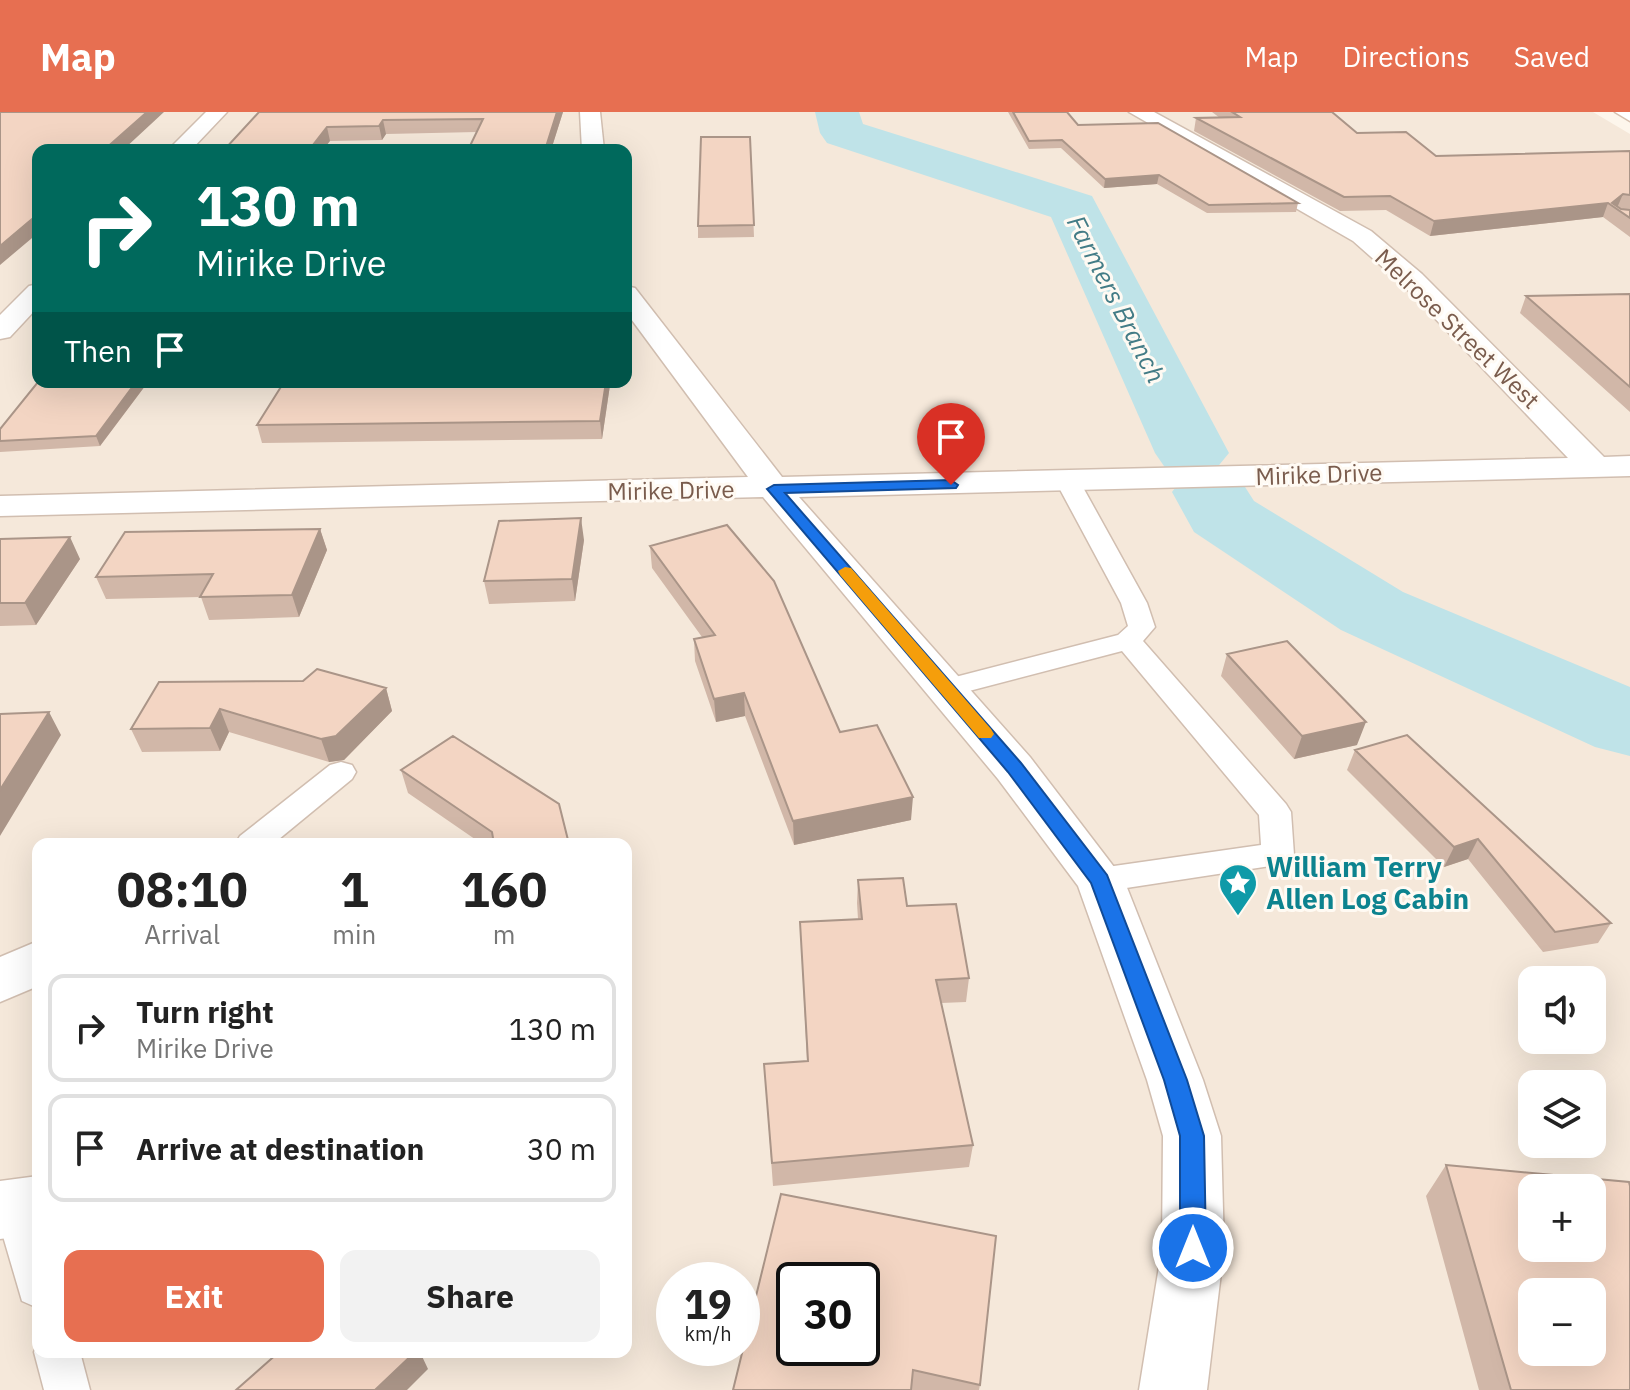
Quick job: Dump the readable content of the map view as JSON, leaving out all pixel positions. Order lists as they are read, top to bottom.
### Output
{
  "streets": {
    "street": ["Melrose Street West", "Mirike Drive"]
  },
  "crossings": [
    ["Melrose Street West", "Mirike Drive"]
  ],
  "water": ["Farmers Branch"],
  "places": {
    "place": ["William Terry Allen Log Cabin"]
  },
  "page": {
    "header": "Map",
    "nav": ["Map", "Directions", "Saved"],
    "turn": ["130 m", "Mirike Drive"],
    "then": "Then",
    "eta": [
      "08:10",
      "Arrival",
      "1",
      "min",
      "160",
      "m"
    ],
    "map_buttons": ["+", "−"],
    "list": [
      {
        "name": "Turn right",
        "note": "Mirike Drive",
        "value": "130 m"
      },
      {
        "name": "Arrive at destination",
        "value": "30 m"
      }
    ],
    "buttons": ["Exit", "Share"],
    "speed": "19 km/h",
    "limit": "30"
  }
}
